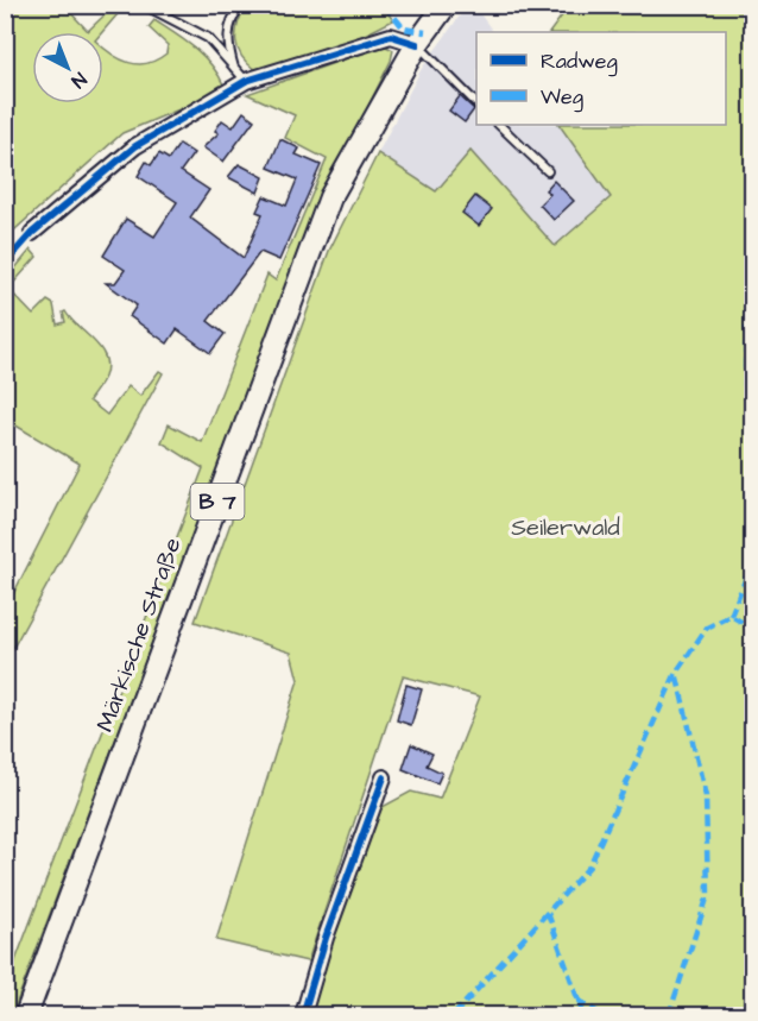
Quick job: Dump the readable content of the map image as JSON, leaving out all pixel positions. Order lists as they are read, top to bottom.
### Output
{
  "streets": {
    "main road": ["B 7", "Märkische Straße"]
  },
  "parks": ["Seilerwald"],
  "legend": ["Radweg", "Weg"],
  "north": "bottom right"
}
